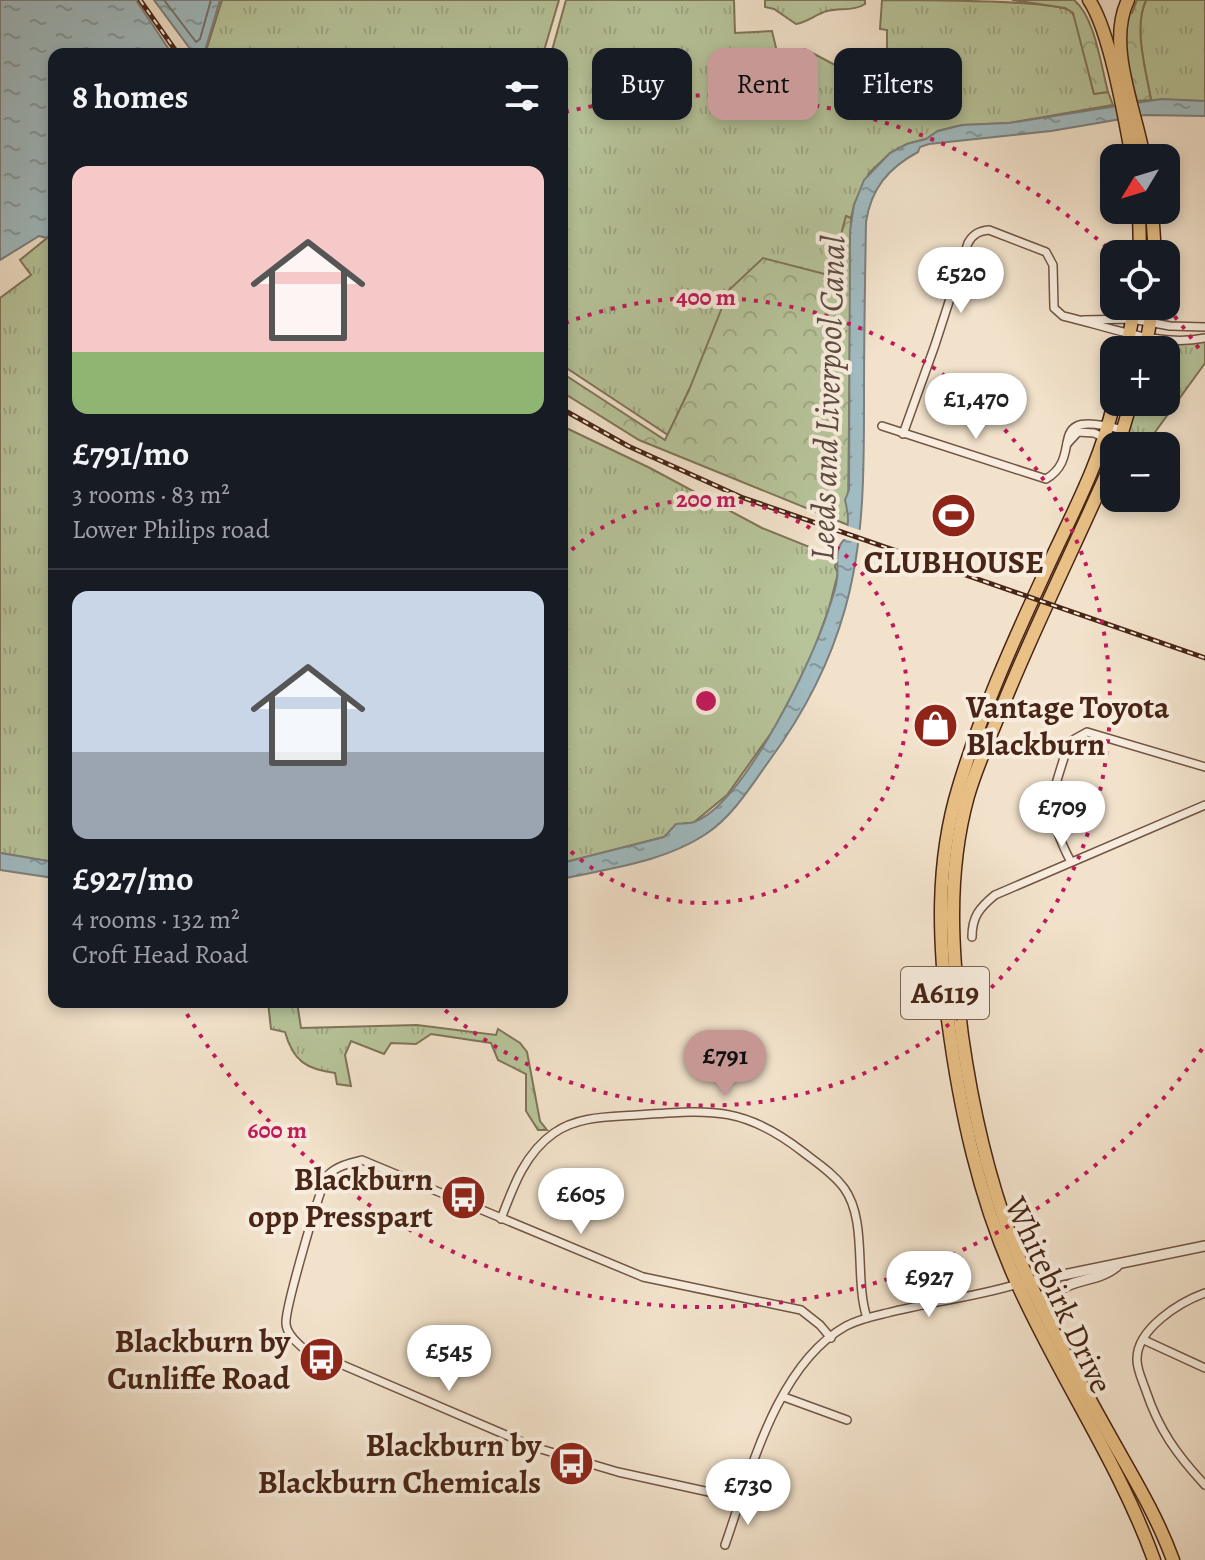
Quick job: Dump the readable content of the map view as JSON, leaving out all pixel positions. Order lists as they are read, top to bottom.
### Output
{
  "streets": {
    "highway": ["A6119", "Whitebirk Drive"]
  },
  "water": ["Leeds and Liverpool Canal"],
  "places": {
    "sports": ["CLUBHOUSE"],
    "shop": ["Vantage Toyota Blackburn"],
    "bus stop": ["Blackburn opp Presspart", "Blackburn by Cunliffe Road", "Blackburn by Blackburn Chemicals"]
  },
  "north": "bottom left",
  "page": {
    "chip": ["Buy", "Rent", "Filters"],
    "heading": "8 homes",
    "map_buttons": ["+", "−"],
    "list": [
      {
        "name": "£791/mo",
        "note": "3 rooms · 83 m² · Lower Philips road"
      },
      {
        "name": "£927/mo",
        "note": "4 rooms · 132 m² · Croft Head Road"
      }
    ],
    "price": [
      "£520",
      "£1,470",
      "£709",
      "£791",
      "£605",
      "£927",
      "£545",
      "£730"
    ]
  },
  "rings": ["400 m", "200 m", "600 m"]
}
